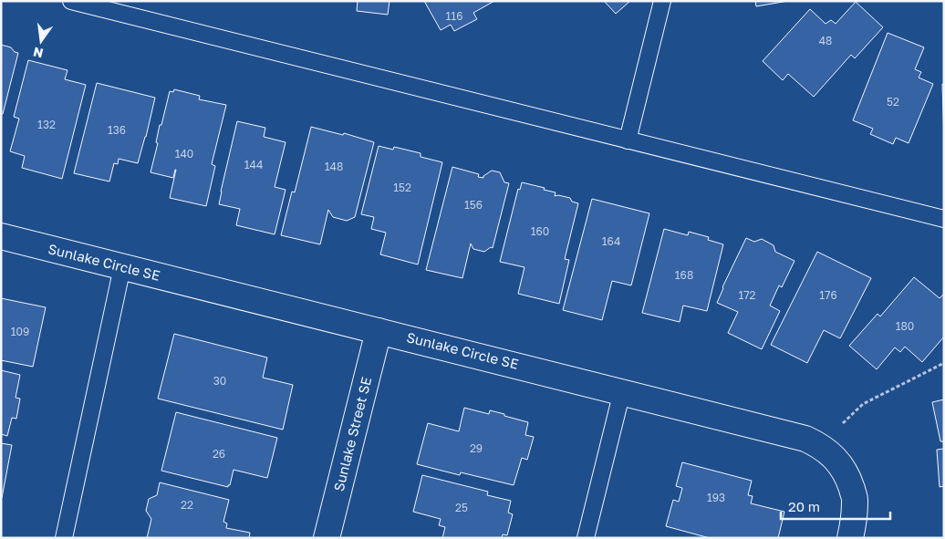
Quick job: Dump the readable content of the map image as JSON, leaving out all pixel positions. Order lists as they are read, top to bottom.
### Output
{
  "streets": {
    "street": ["Sunlake Circle SE", "Sunlake Street SE"]
  },
  "crossings": [
    ["Sunlake Circle SE", "Sunlake Street SE"]
  ],
  "house_numbers": [
    "116",
    "48",
    "52",
    "132",
    "136",
    "140",
    "144",
    "148",
    "152",
    "156",
    "160",
    "164",
    "168",
    "172",
    "176",
    "180",
    "109",
    "30",
    "29",
    "26",
    "193",
    "22",
    "25"
  ],
  "scale_bar": "20 m",
  "north": "bottom"
}
